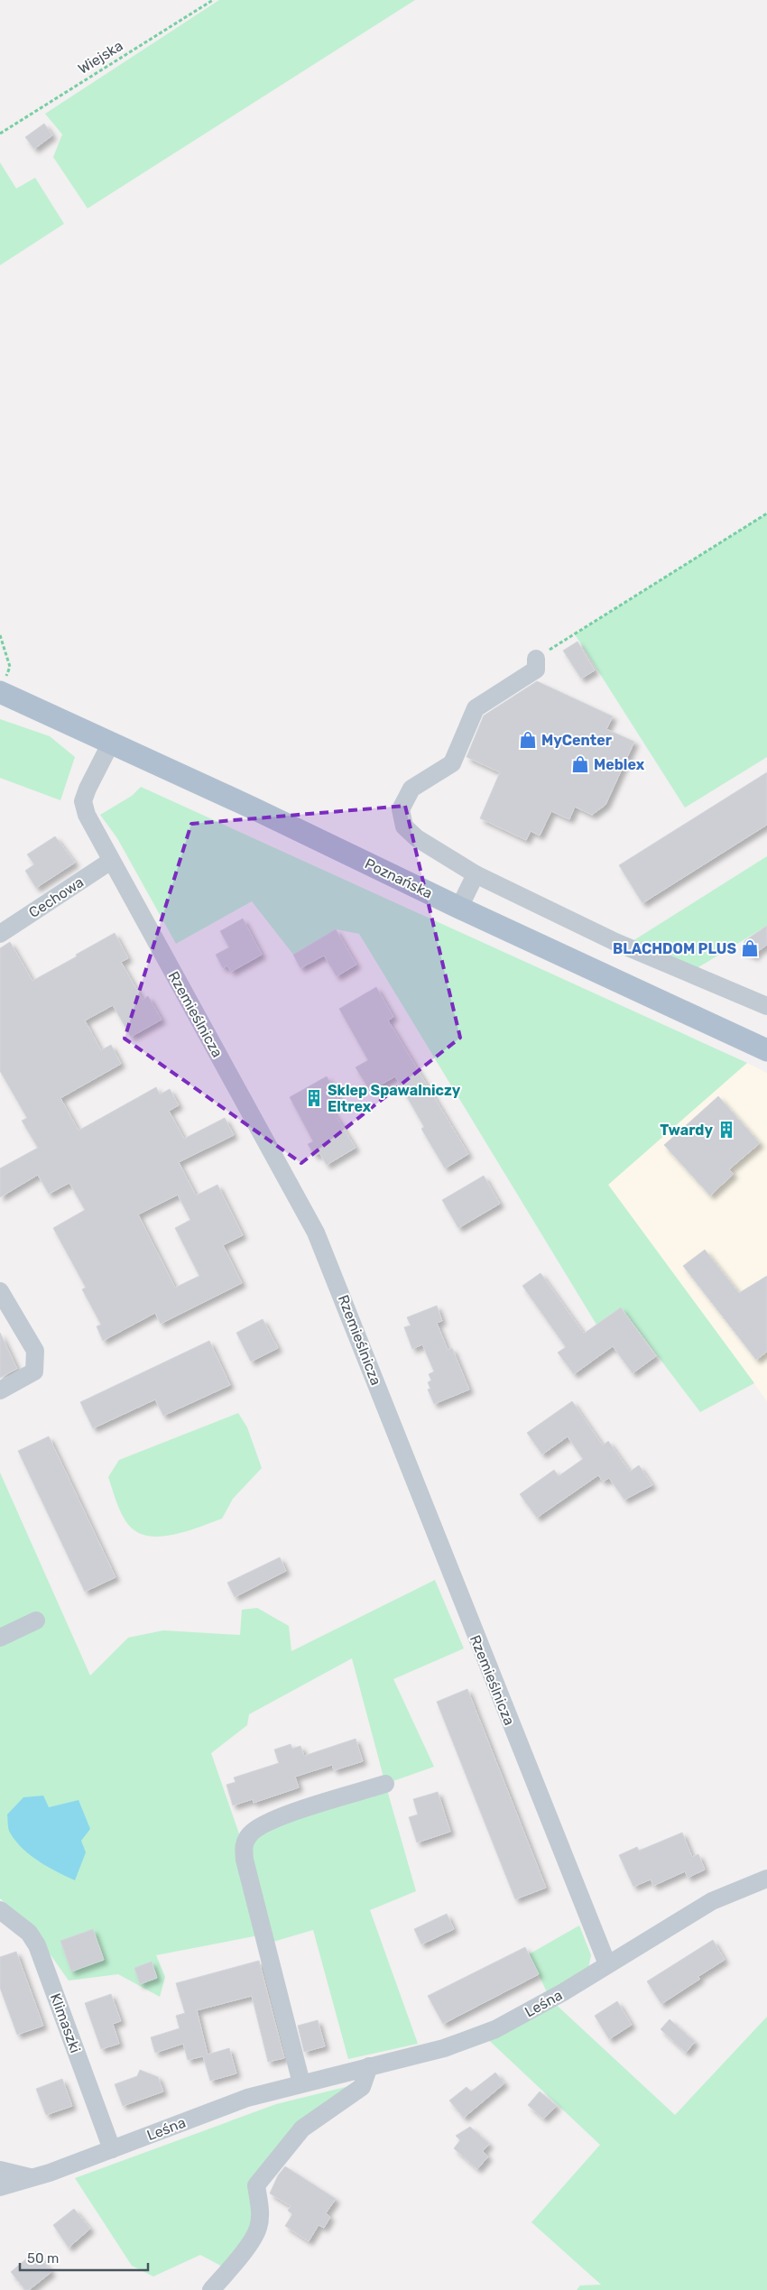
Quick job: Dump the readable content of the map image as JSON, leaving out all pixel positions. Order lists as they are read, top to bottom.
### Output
{
  "streets": {
    "main road": ["Poznańska"],
    "street": [
      "Cechowa",
      "Rzemieślnicza",
      "Leśna",
      "Klimaszki"
    ],
    "path": ["Wiejska"]
  },
  "crossings": [
    ["Poznańska", "Rzemieślnicza"],
    ["Cechowa", "Rzemieślnicza"],
    ["Rzemieślnicza", "Leśna"],
    ["Leśna", "Klimaszki"]
  ],
  "places": {
    "shop": ["MyCenter", "Meblex", "BLACHDOM PLUS"],
    "building": ["Sklep Spawalniczy Eltrex", "Twardy"]
  },
  "scale_bar": "50 m"
}
